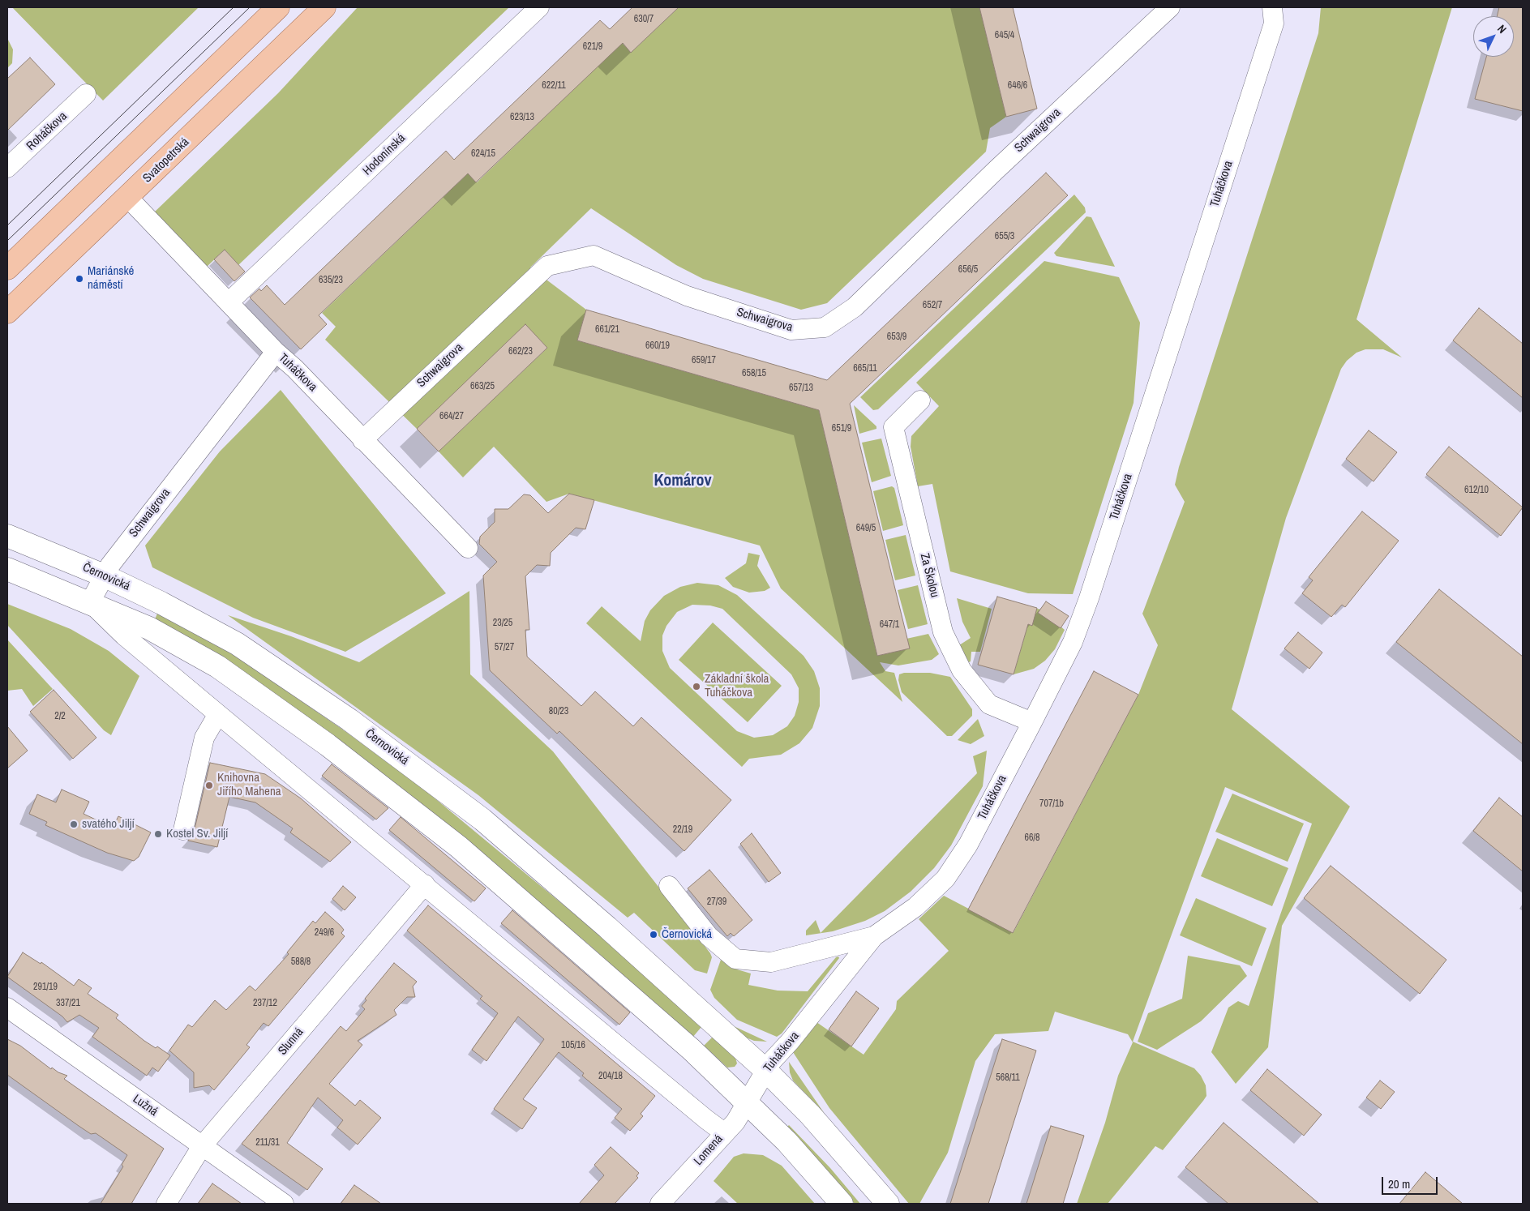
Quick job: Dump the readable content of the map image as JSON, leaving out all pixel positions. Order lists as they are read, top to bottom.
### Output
{
  "streets": {
    "main road": ["Svatopetrská", "Černovická"],
    "street": [
      "Schwaigrova",
      "Roháčkova",
      "Hodonínská",
      "Tuháčkova",
      "Za Školou",
      "Slunná",
      "Lužná",
      "Lomená"
    ]
  },
  "crossings": [
    ["Schwaigrova", "Tuháčkova"],
    ["Schwaigrova", "Černovická"],
    ["Hodonínská", "Tuháčkova"],
    ["Svatopetrská", "Tuháčkova"],
    ["Tuháčkova", "Za Školou"],
    ["Tuháčkova", "Černovická"],
    ["Tuháčkova", "Lomená"],
    ["Slunná", "Lužná"]
  ],
  "districts": ["Komárov"],
  "places": [
    "Mariánské náměstí",
    "Základní škola Tuháčkova",
    "Knihovna Jiřího Mahena",
    "svatého Jiljí",
    "Kostel Sv. Jiljí",
    "Černovická"
  ],
  "house_numbers": [
    "630/7",
    "645/4",
    "621/9",
    "622/11",
    "646/6",
    "623/13",
    "624/15",
    "655/3",
    "656/5",
    "635/23",
    "652/7",
    "661/21",
    "653/9",
    "660/19",
    "662/23",
    "659/17",
    "665/11",
    "658/15",
    "663/25",
    "657/13",
    "664/27",
    "651/9",
    "612/10",
    "649/5",
    "23/25",
    "647/1",
    "57/27",
    "80/23",
    "2/2",
    "707/1b",
    "22/19",
    "66/8",
    "27/39",
    "249/6",
    "588/8",
    "291/19",
    "337/21",
    "237/12",
    "105/16",
    "204/18",
    "568/11",
    "211/31"
  ],
  "scale_bar": "20 m",
  "north": "top right"
}
